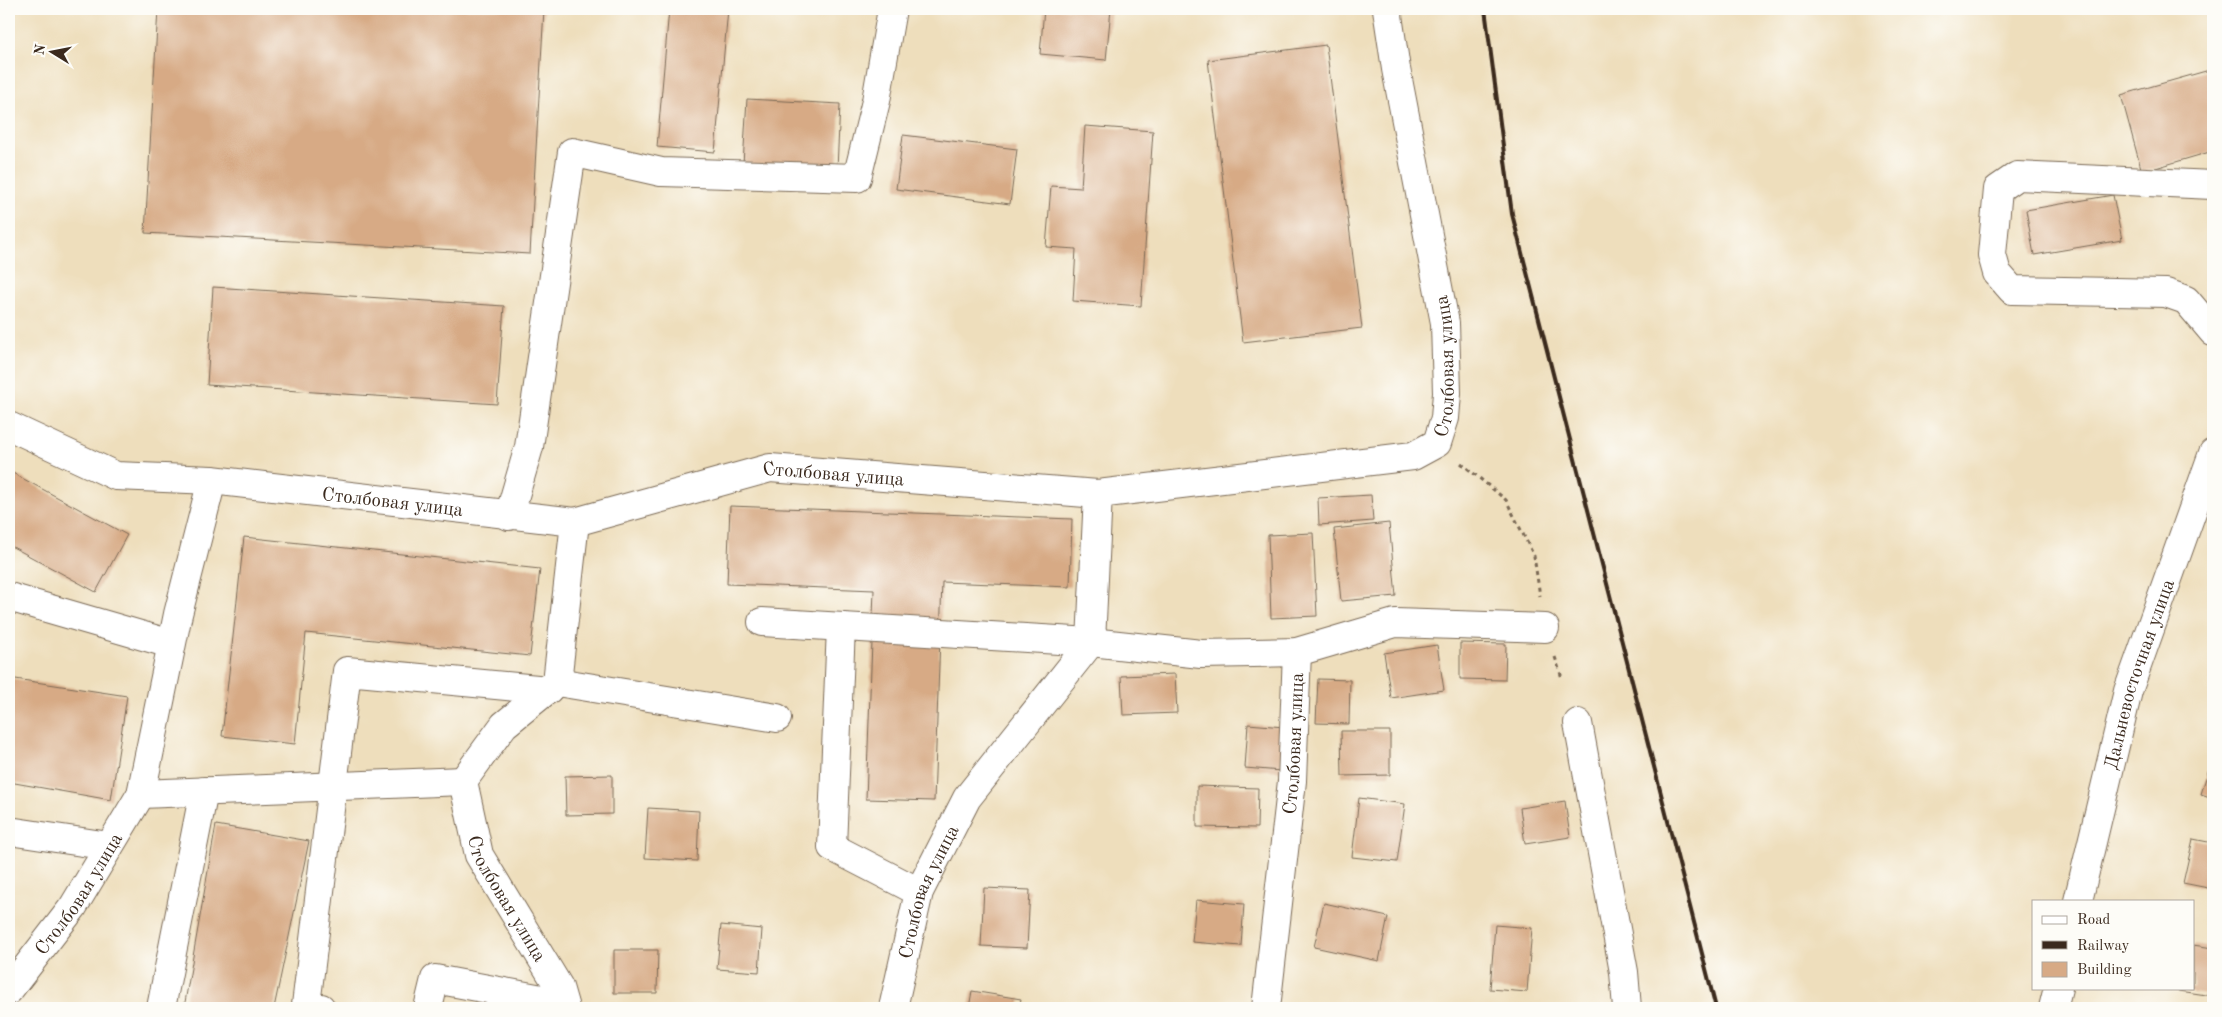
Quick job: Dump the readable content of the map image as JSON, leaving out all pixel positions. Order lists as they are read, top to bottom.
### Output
{
  "streets": {
    "street": ["Столбовая улица", "Дальневосточная улица"]
  },
  "legend": ["Road", "Railway", "Building"],
  "north": "left"
}
